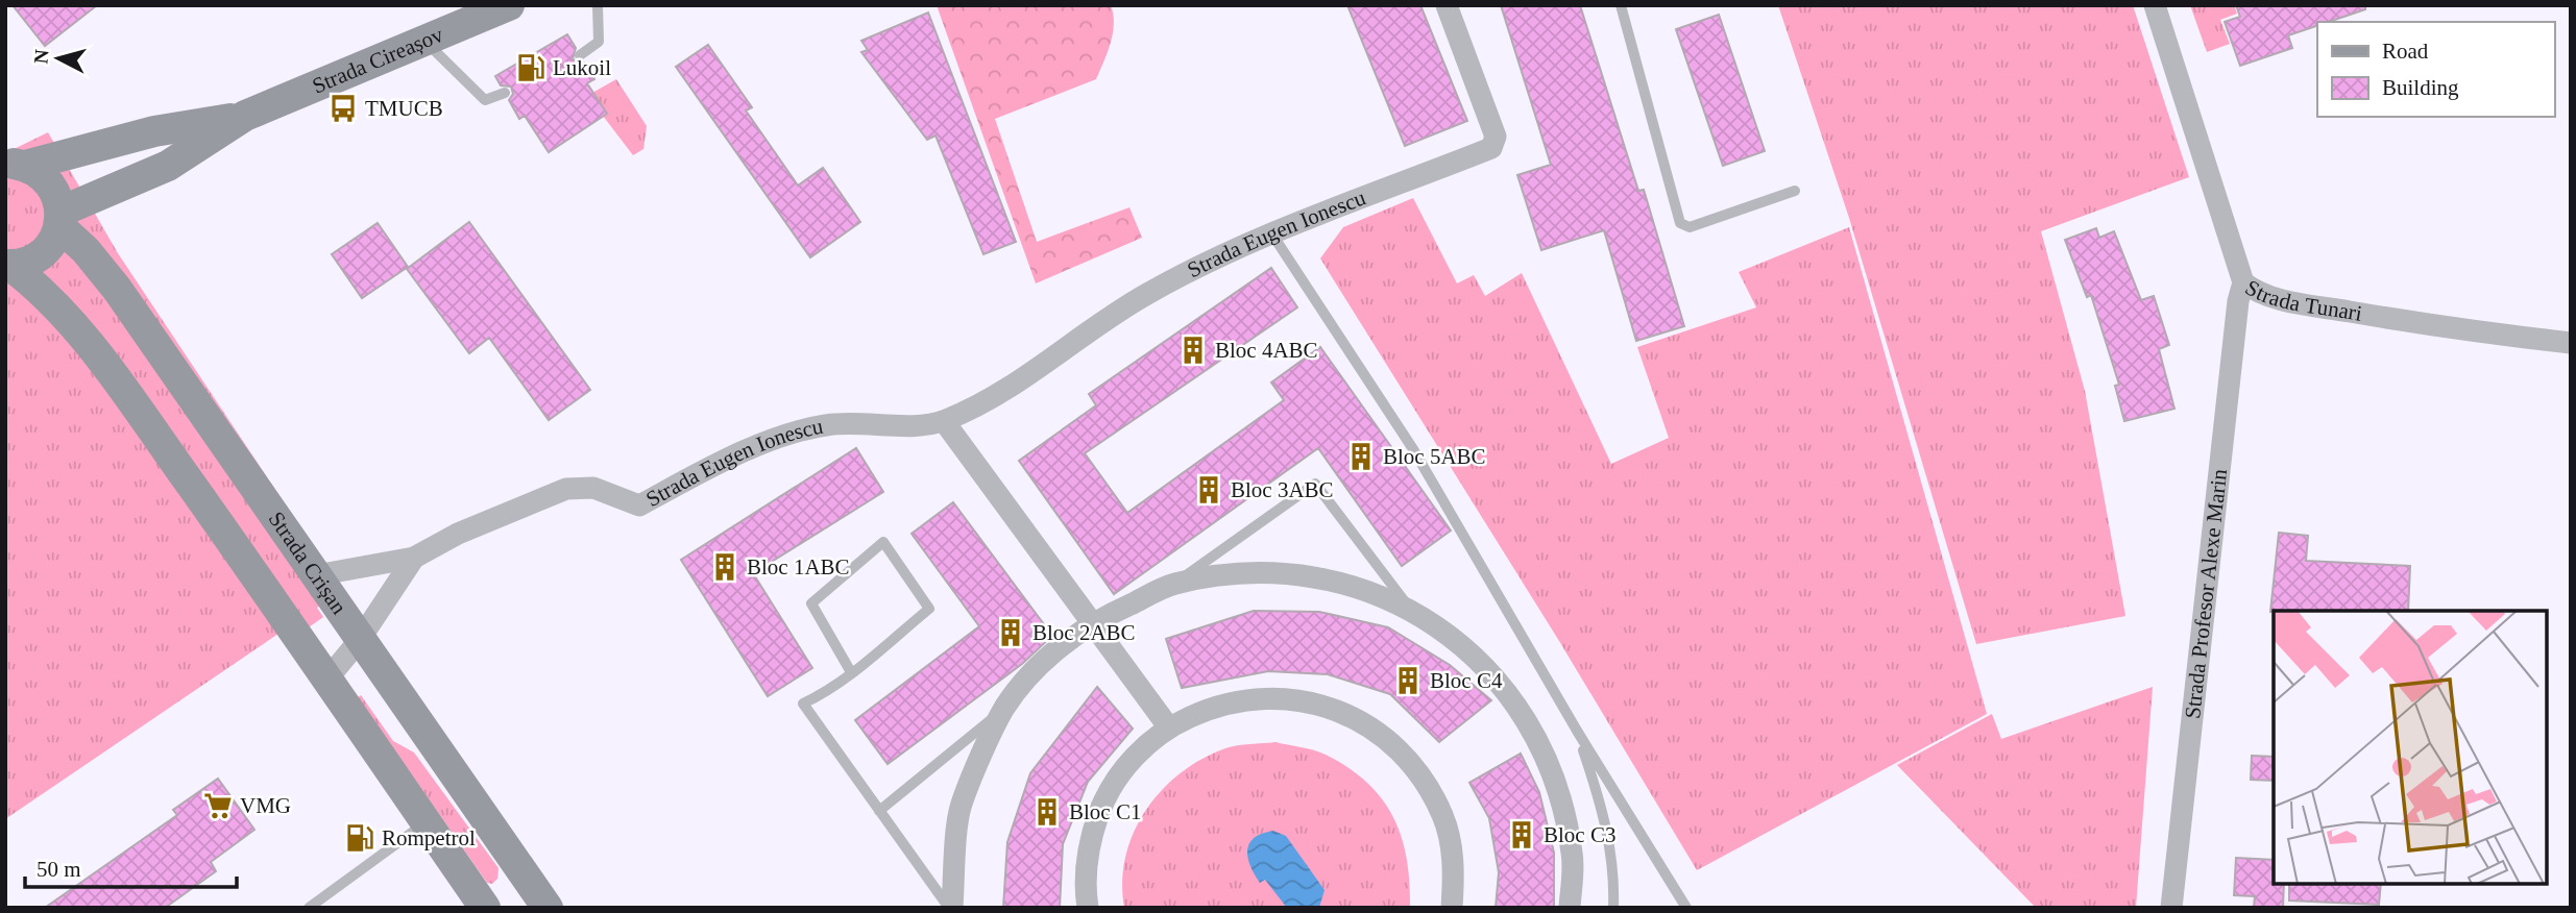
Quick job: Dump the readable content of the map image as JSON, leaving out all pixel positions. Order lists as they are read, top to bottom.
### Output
{
  "streets": {
    "main road": ["Strada Cireașov", "Strada Crișan"],
    "street": ["Strada Eugen Ionescu", "Strada Tunari", "Strada Profesor Alexe Marin"]
  },
  "crossings": [
    ["Strada Cireașov", "Strada Crișan"],
    ["Strada Eugen Ionescu", "Strada Crișan"],
    ["Strada Tunari", "Strada Profesor Alexe Marin"]
  ],
  "places": {
    "fuel station": ["Lukoil", "Rompetrol"],
    "bus stop": ["TMUCB"],
    "building": [
      "Bloc 4ABC",
      "Bloc 5ABC",
      "Bloc 3ABC",
      "Bloc 1ABC",
      "Bloc 2ABC",
      "Bloc C4",
      "Bloc C1",
      "Bloc C3"
    ],
    "supermarket": ["VMG"]
  },
  "legend": ["Road", "Building"],
  "scale_bar": "50 m",
  "north": "left"
}
